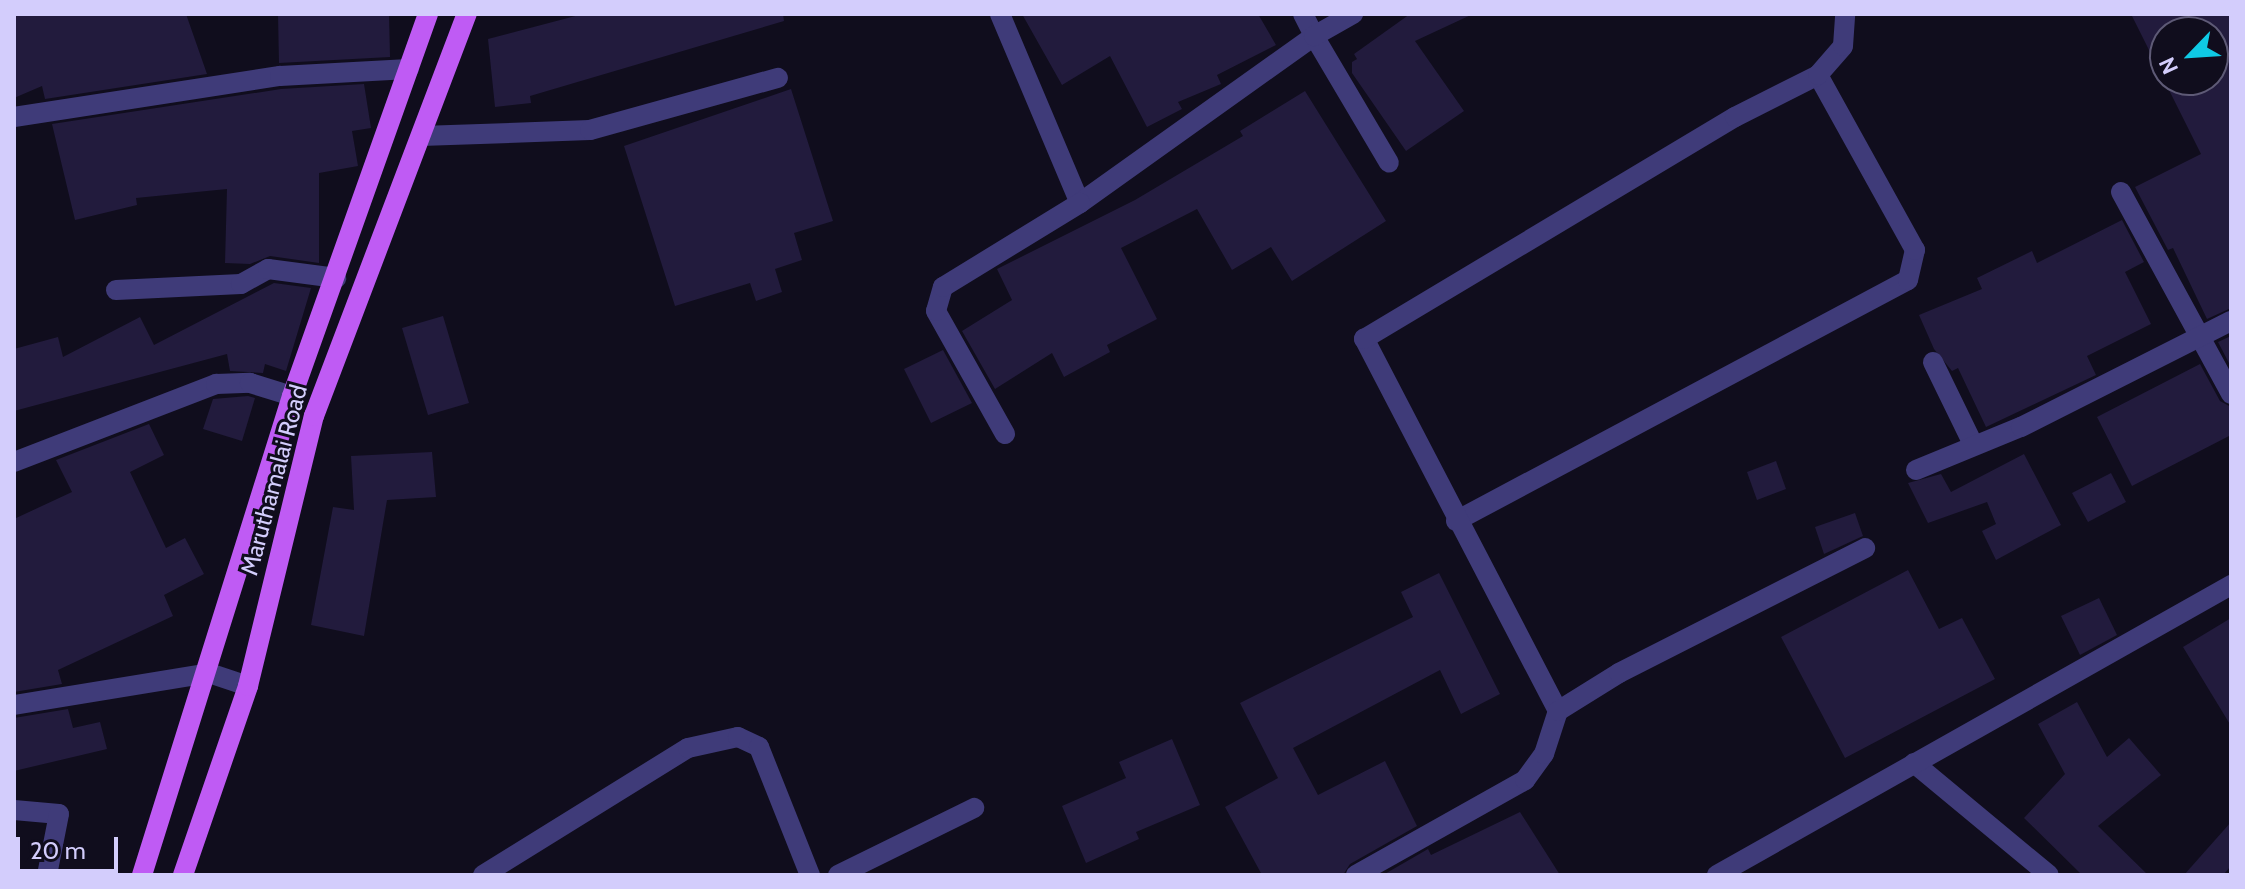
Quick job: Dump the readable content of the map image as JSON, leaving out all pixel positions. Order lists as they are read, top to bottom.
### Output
{
  "streets": {
    "main road": ["Maruthamalai Road"]
  },
  "scale_bar": "20 m",
  "north": "bottom left"
}
